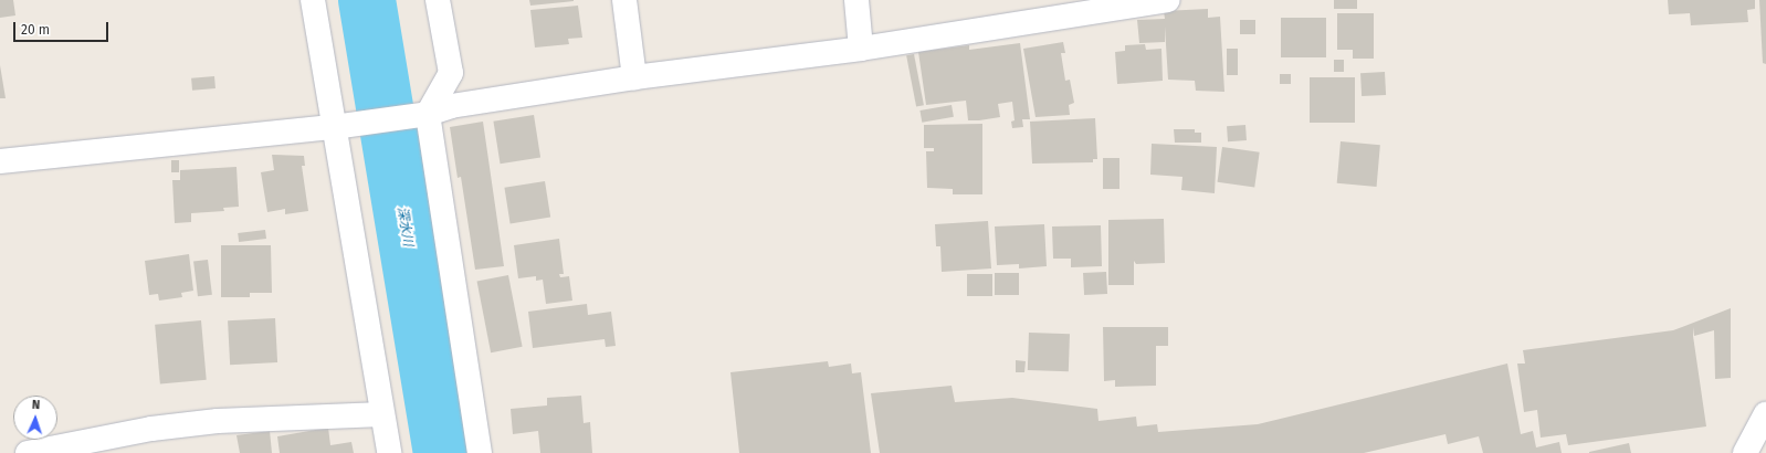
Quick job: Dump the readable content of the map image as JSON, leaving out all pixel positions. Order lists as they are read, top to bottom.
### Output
{
  "water": ["深水川"],
  "scale_bar": "20 m",
  "north": "top"
}
